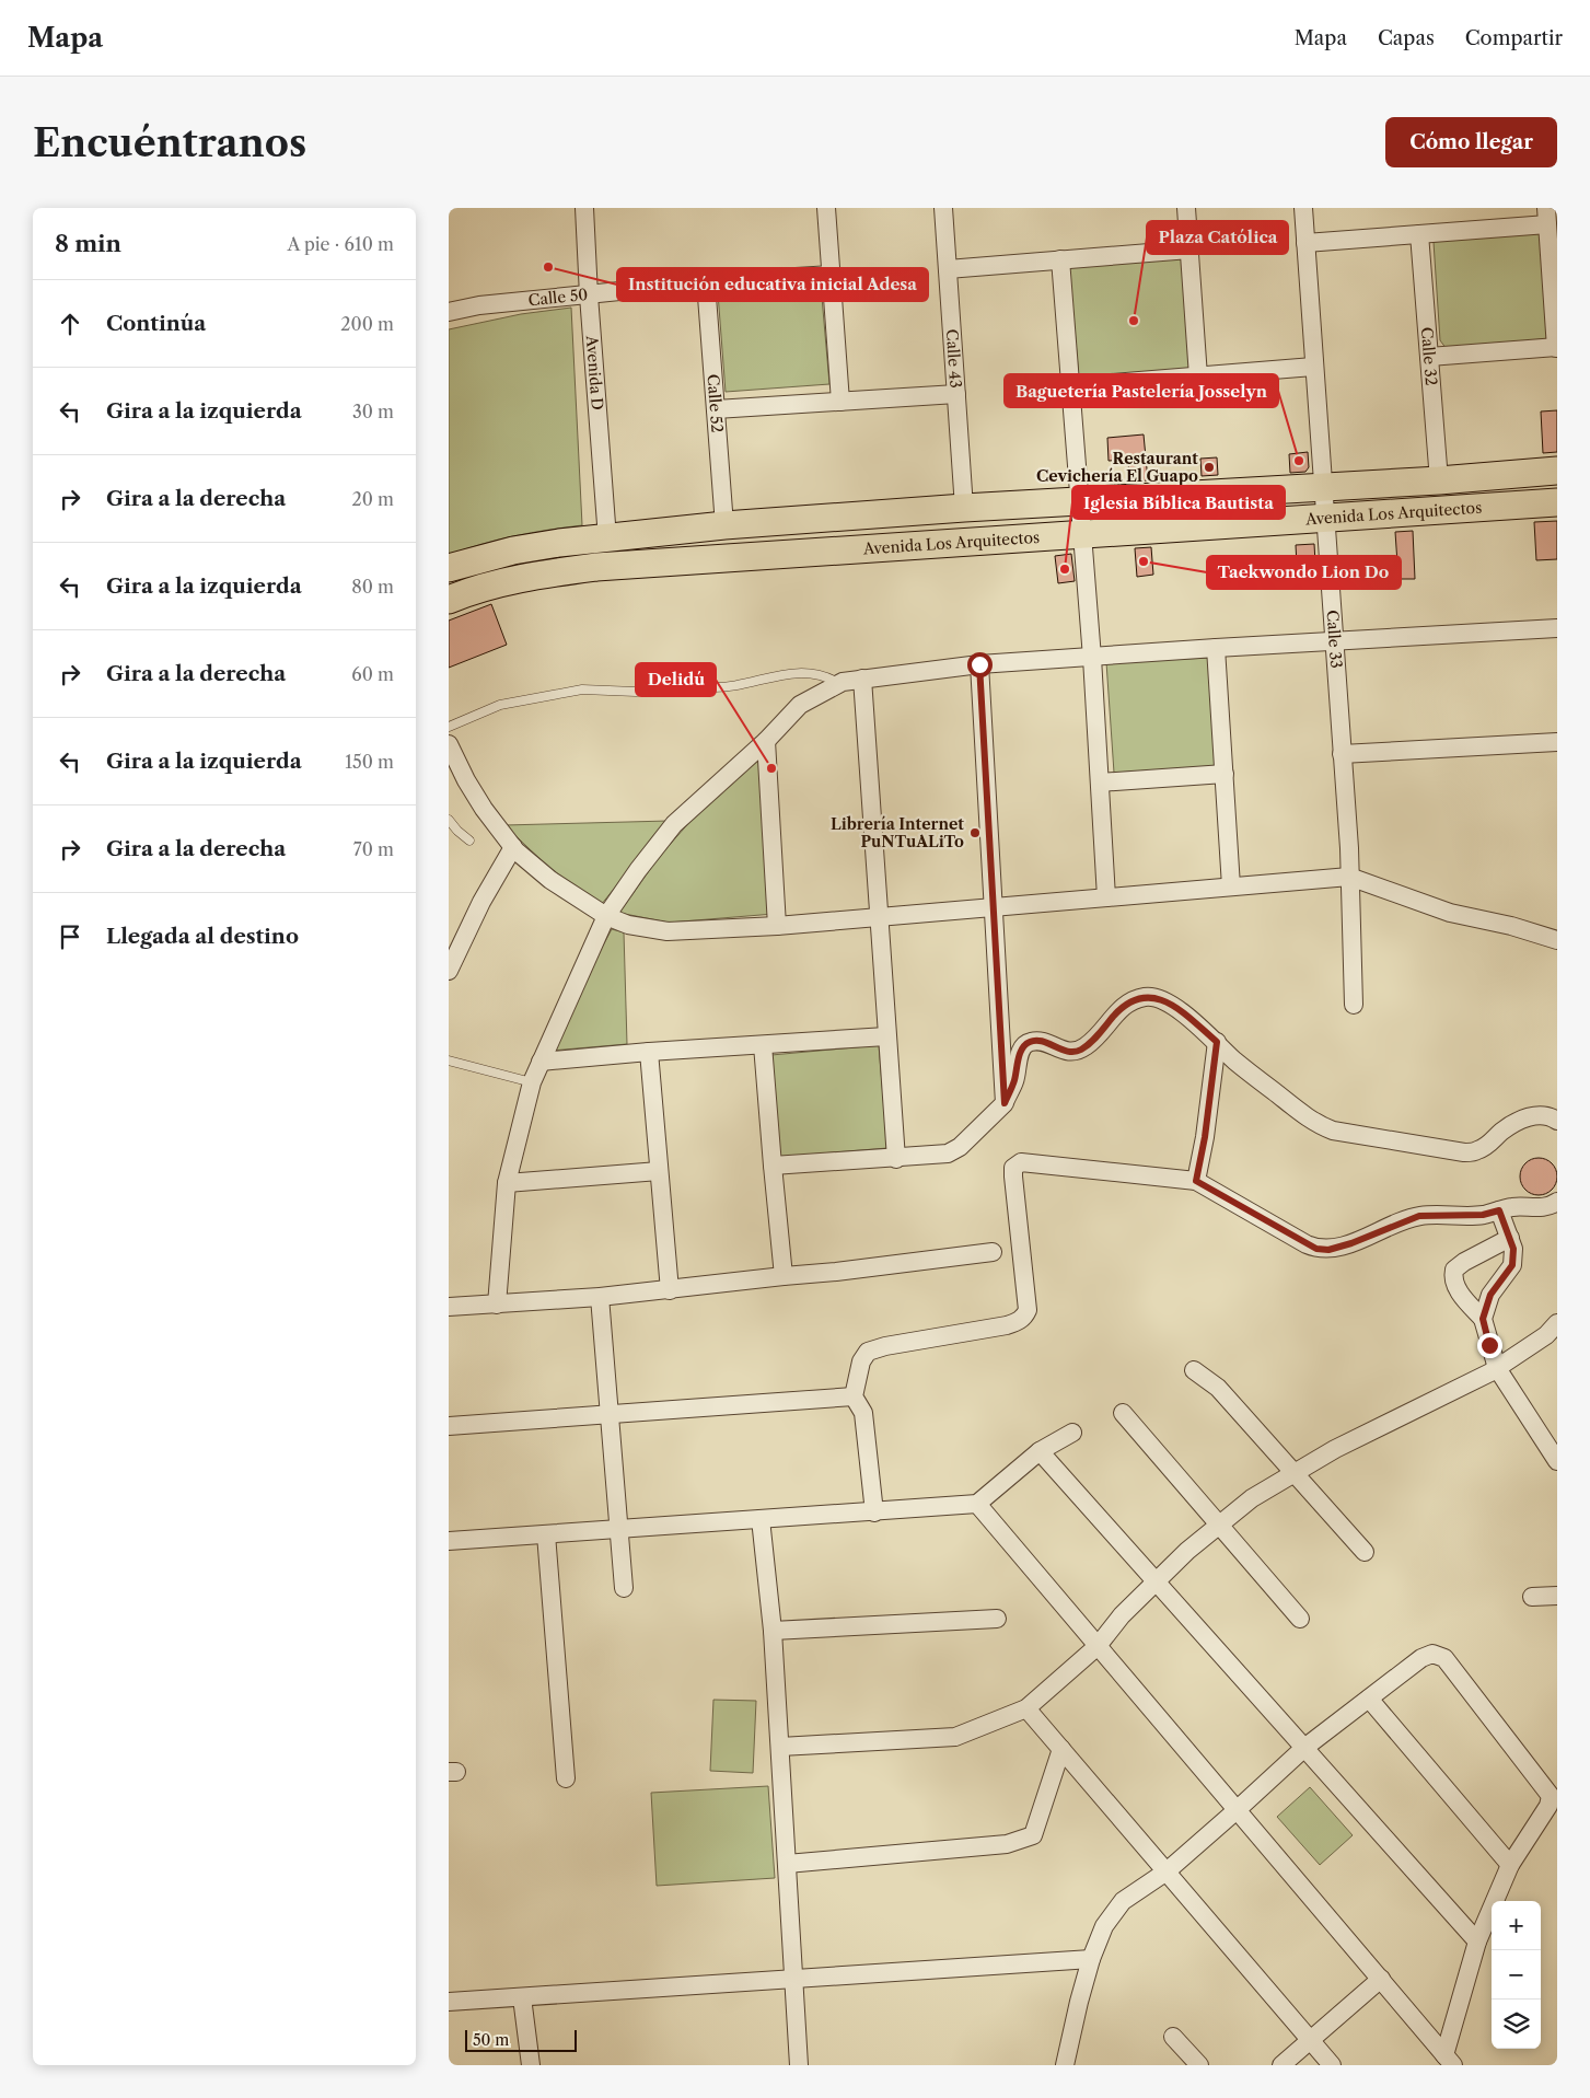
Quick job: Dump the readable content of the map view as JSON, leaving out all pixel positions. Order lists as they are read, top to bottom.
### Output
{
  "streets": {
    "main road": ["Avenida Los Arquitectos"],
    "street": [
      "Calle 50",
      "Calle 32",
      "Calle 43",
      "Avenida D",
      "Calle 52",
      "Calle 33"
    ]
  },
  "crossings": [
    ["Calle 50", "Avenida D"],
    ["Calle 50", "Calle 52"],
    ["Calle 32", "Avenida Los Arquitectos"],
    ["Calle 43", "Avenida Los Arquitectos"],
    ["Avenida D", "Avenida Los Arquitectos"],
    ["Calle 52", "Avenida Los Arquitectos"],
    ["Avenida Los Arquitectos", "Calle 33"]
  ],
  "places": [
    "Institución educativa inicial Adesa",
    "Plaza Católica",
    "Baguetería Pastelería Josselyn",
    "Restaurant Cevichería El Guapo",
    "Taekwondo Lion Do",
    "Iglesia Bíblica Bautista",
    "Delidú",
    "Librería Internet PuNTuALiTo"
  ],
  "scale_bar": "50 m",
  "page": {
    "header": "Mapa",
    "nav": ["Mapa", "Capas", "Compartir"],
    "buttons": "Cómo llegar",
    "title": "Encuéntranos",
    "heading": ["8 min", "A pie · 610 m"],
    "list": [
      ["Continúa", "200 m"],
      ["Gira a la izquierda", "30 m"],
      ["Gira a la derecha", "20 m"],
      ["Gira a la izquierda", "80 m"],
      ["Gira a la derecha", "60 m"],
      ["Gira a la izquierda", "150 m"],
      ["Gira a la derecha", "70 m"],
      "Llegada al destino"
    ],
    "map_buttons": ["+", "−"],
    "scale": "50 m"
  }
}
